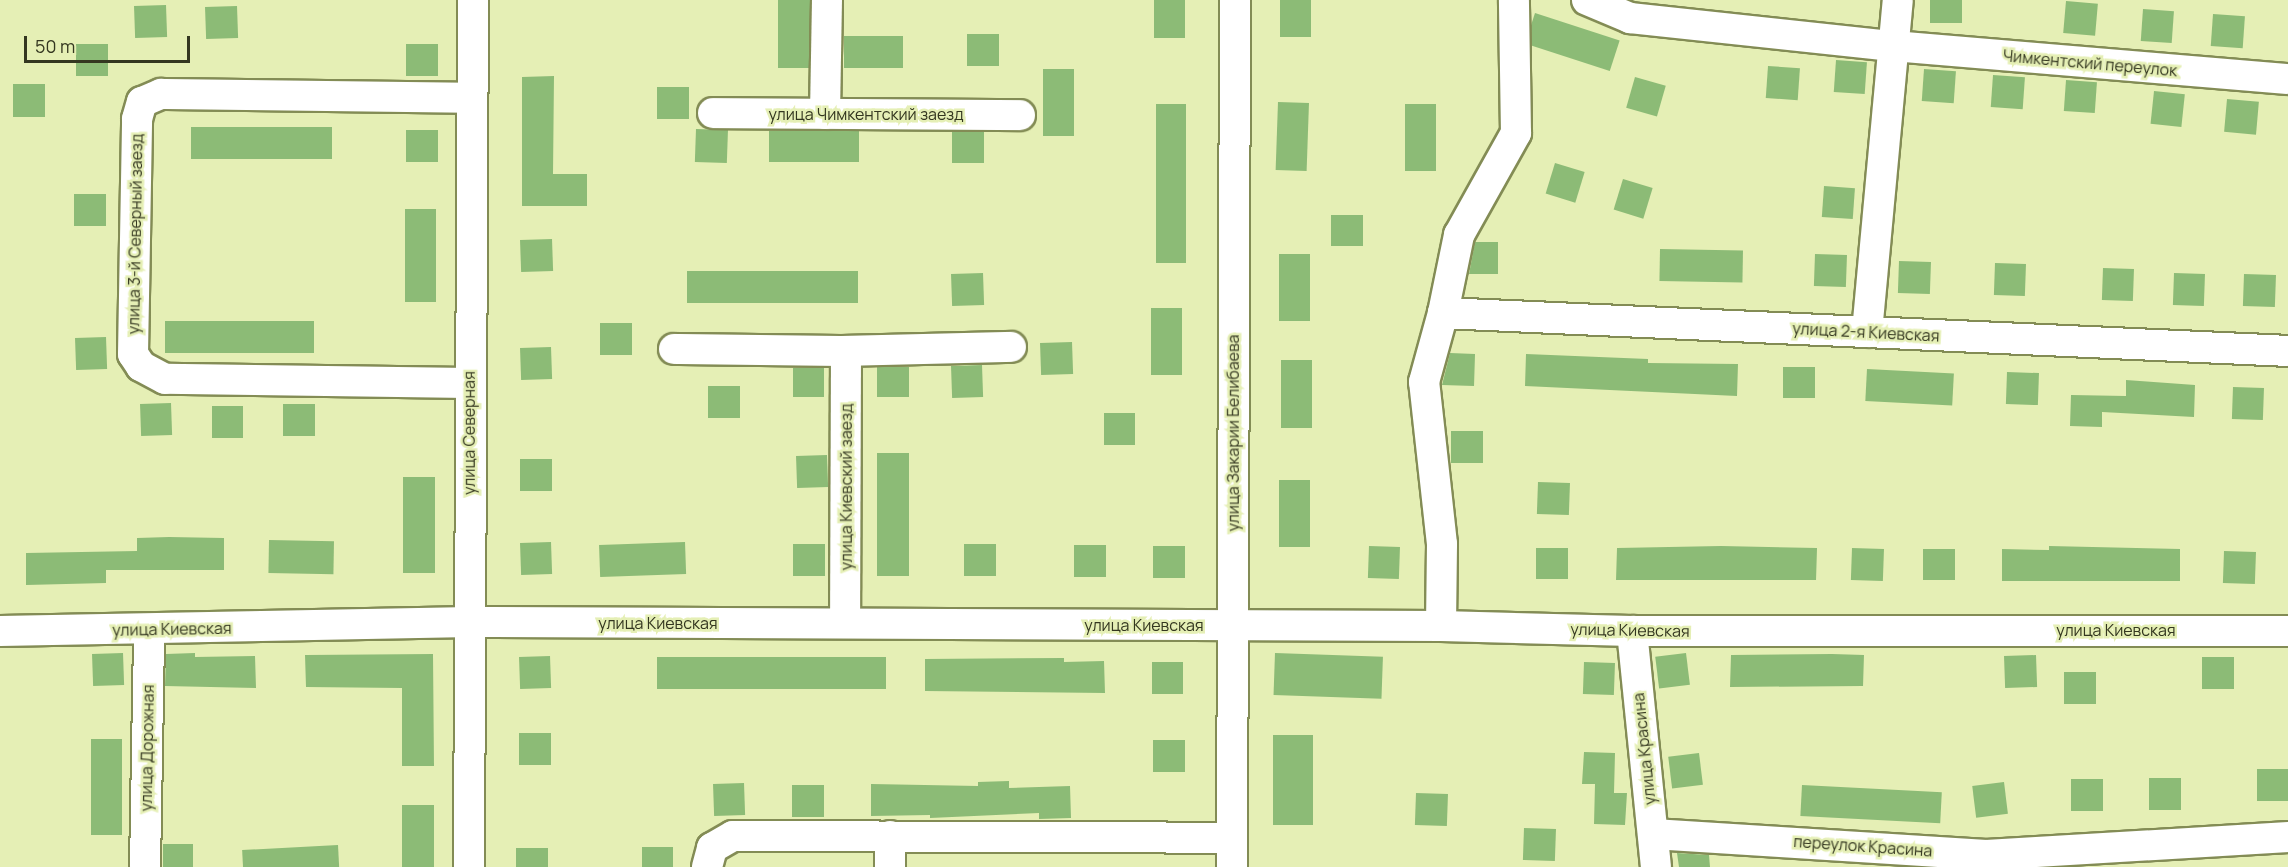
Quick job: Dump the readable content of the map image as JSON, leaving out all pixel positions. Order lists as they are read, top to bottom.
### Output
{
  "streets": {
    "street": [
      "Чимкентский переулок",
      "улица Чимкентский заезд",
      "улица 3-й Северный заезд",
      "улица 2-я Киевская",
      "улица Северная",
      "улица Закарии Белибаева",
      "улица Киевский заезд",
      "улица Киевская",
      "улица Дорожная",
      "улица Красина",
      "переулок Красина"
    ]
  },
  "crossings": [
    ["улица 3-й Северный заезд", "улица Северная"],
    ["улица Северная", "улица Киевская"],
    ["улица Закарии Белибаева", "улица Киевская"],
    ["улица Киевский заезд", "улица Киевская"],
    ["улица Киевская", "улица Дорожная"],
    ["улица Киевская", "улица Красина"],
    ["улица Красина", "переулок Красина"]
  ],
  "scale_bar": "50 m"
}
